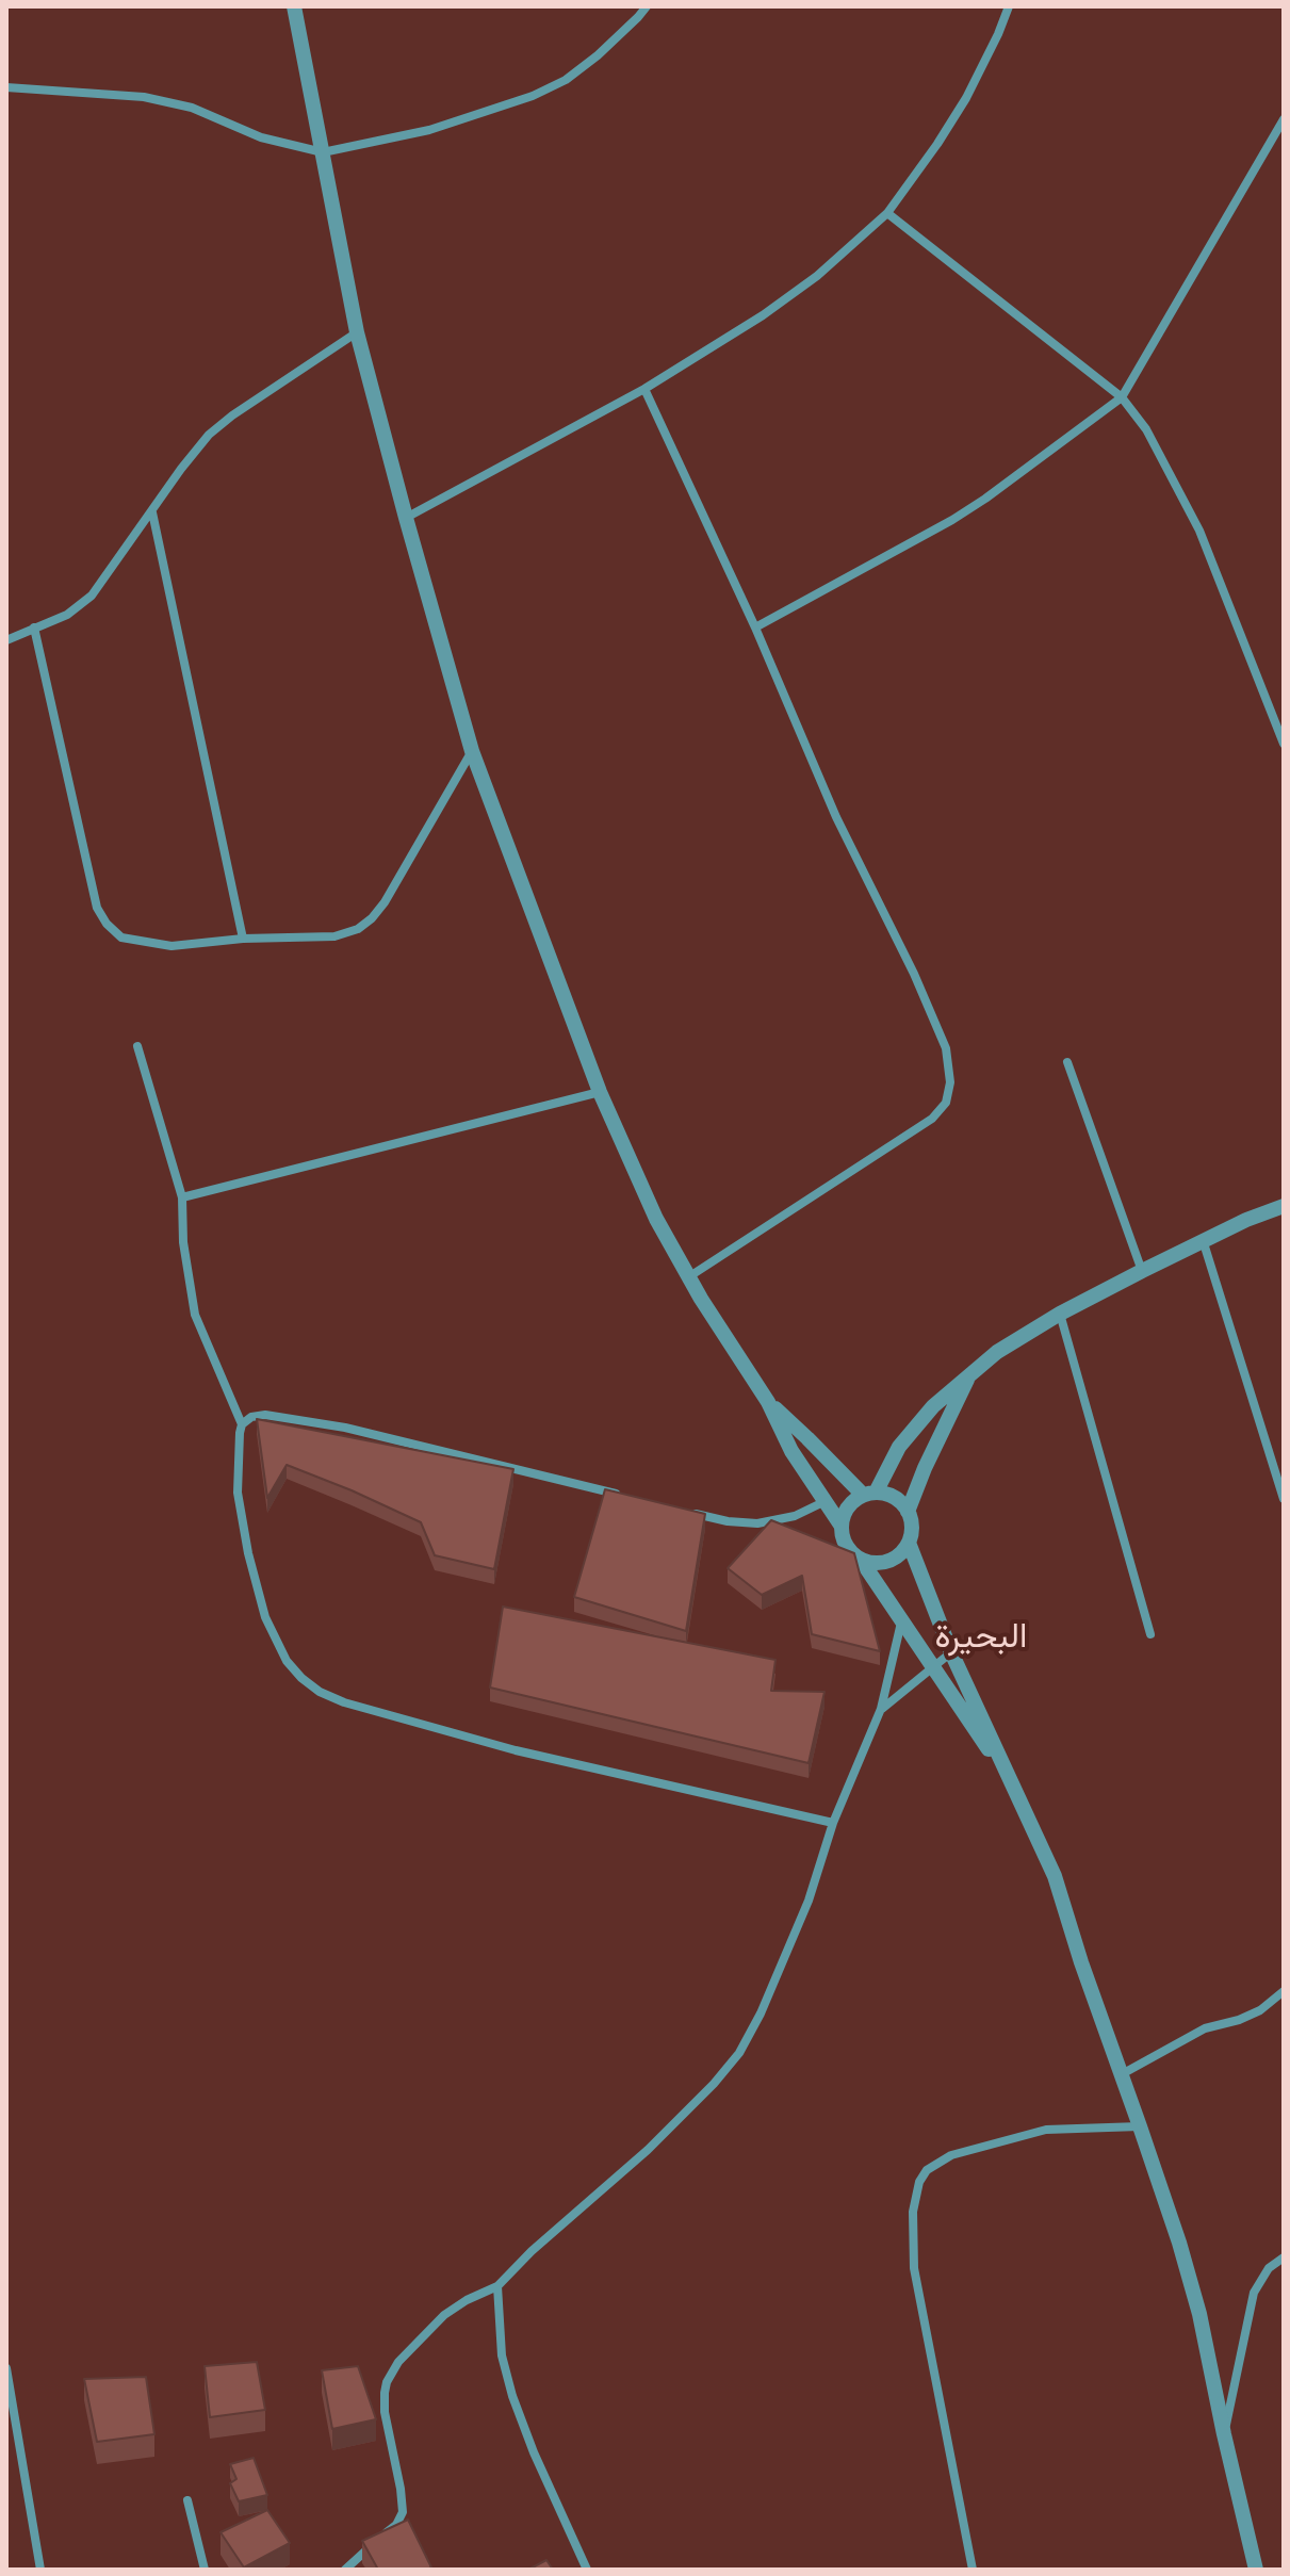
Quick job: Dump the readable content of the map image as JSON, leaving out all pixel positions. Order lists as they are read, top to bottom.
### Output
{
  "districts": ["البحيرة"]
}
